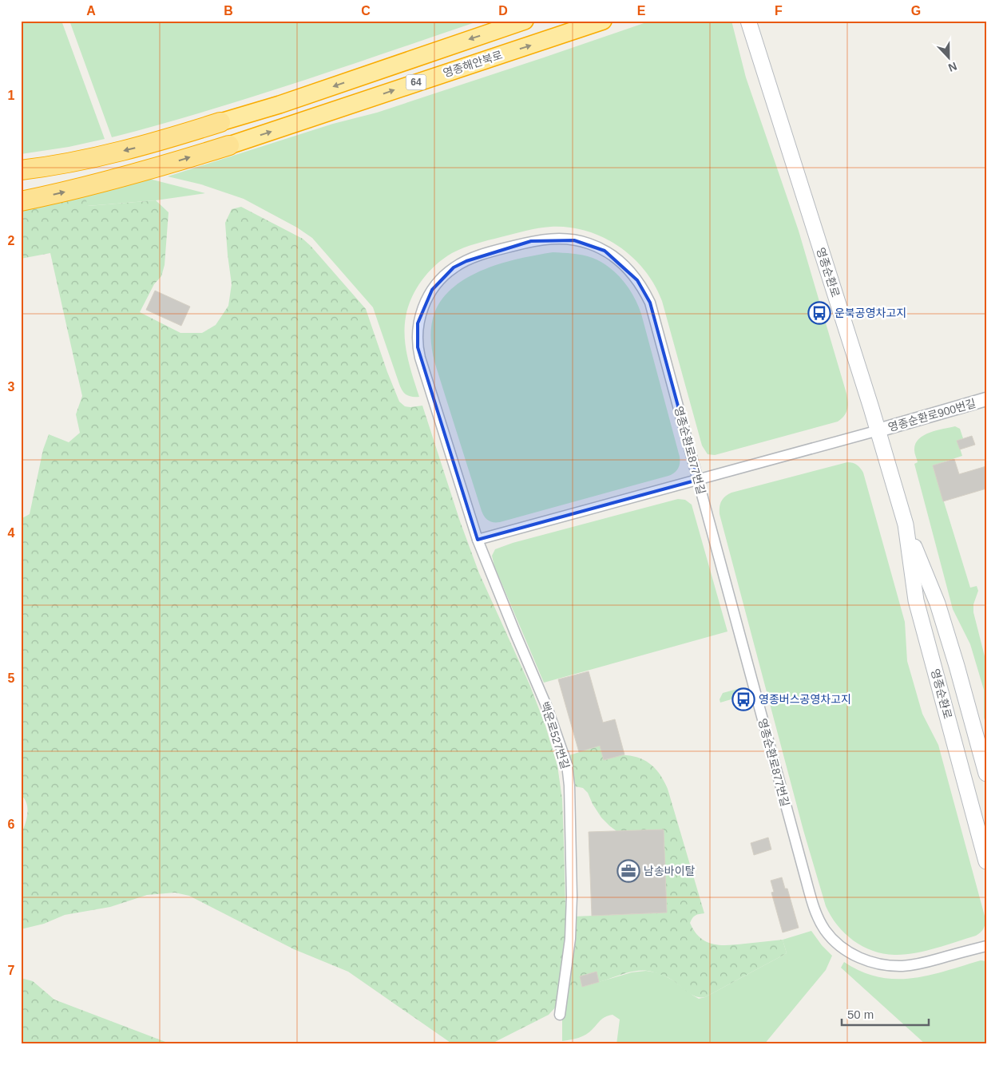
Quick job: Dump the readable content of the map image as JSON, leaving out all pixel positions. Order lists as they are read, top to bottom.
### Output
{
  "streets": {
    "highway": ["영종해안북로", "64"],
    "main road": ["영종순환로"],
    "street": ["영종순환로900번길", "영종순환로877번길", "백운로527번길"]
  },
  "crossings": [
    ["영종순환로", "영종순환로900번길"],
    ["영종순환로877번길", "백운로527번길"]
  ],
  "places": {
    "bus stop": ["운북공영차고지", "영종버스공영차고지"],
    "office": ["남송바이탈"]
  },
  "scale_bar": "50 m",
  "north": "bottom",
  "grid": {
    "columns": [
      "A",
      "B",
      "C",
      "D",
      "E",
      "F",
      "G"
    ],
    "rows": [
      "1",
      "2",
      "3",
      "4",
      "5",
      "6",
      "7"
    ]
  }
}
